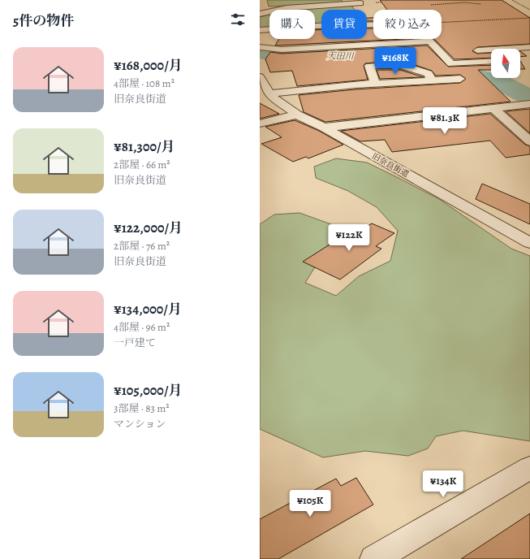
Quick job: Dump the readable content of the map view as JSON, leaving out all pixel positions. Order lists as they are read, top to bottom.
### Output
{
  "streets": {
    "street": ["旧奈良街道"]
  },
  "water": ["天田川"],
  "north": "top",
  "page": {
    "heading": "5件の物件",
    "chip": ["購入", "賃貸", "絞り込み"],
    "list": [
      {
        "name": "¥168,000/月",
        "note": "4部屋 · 108 m² · 旧奈良街道"
      },
      {
        "name": "¥81,300/月",
        "note": "2部屋 · 66 m² · 旧奈良街道"
      },
      {
        "name": "¥122,000/月",
        "note": "2部屋 · 76 m² · 旧奈良街道"
      },
      {
        "name": "¥134,000/月",
        "note": "4部屋 · 96 m² · 一戸建て"
      },
      {
        "name": "¥105,000/月",
        "note": "3部屋 · 83 m² · マンション"
      }
    ],
    "price": [
      "¥168K",
      "¥81.3K",
      "¥122K",
      "¥134K",
      "¥105K"
    ]
  }
}
